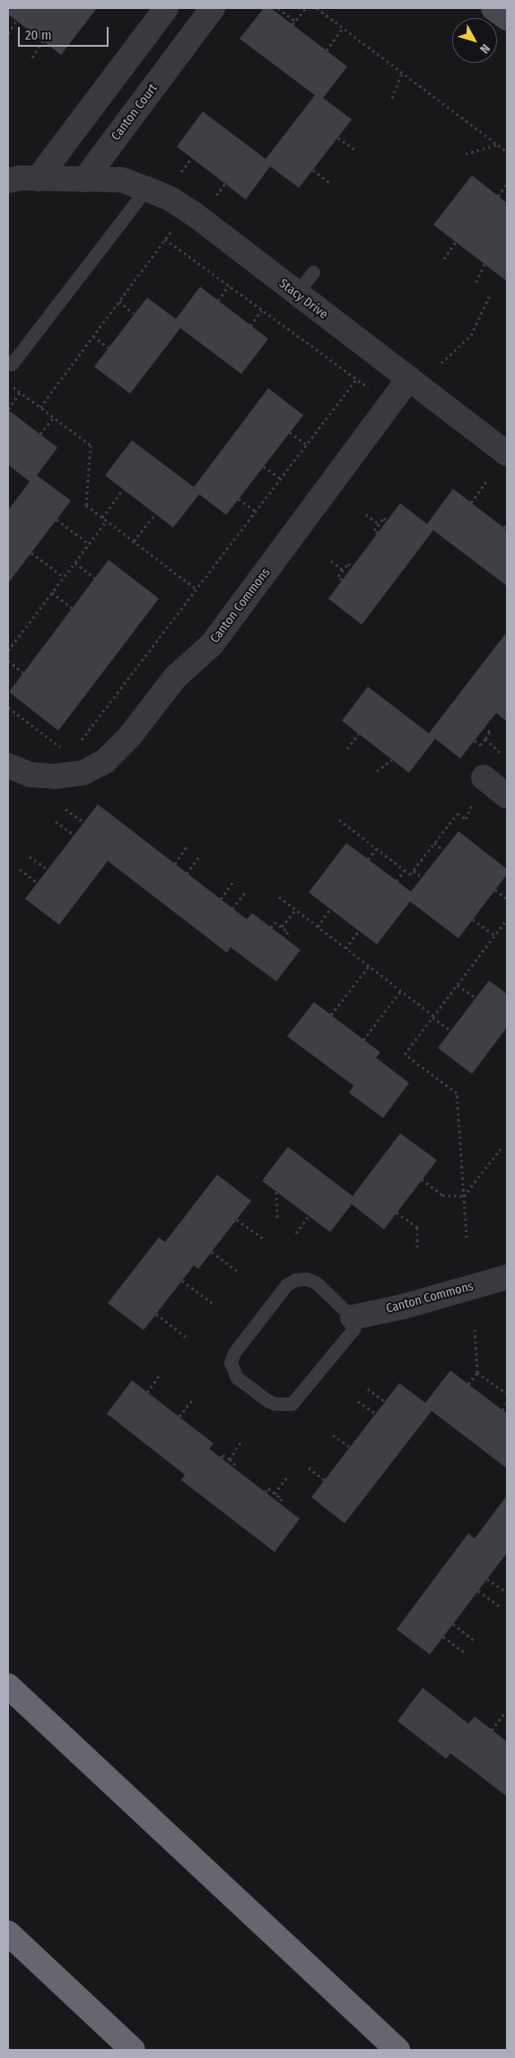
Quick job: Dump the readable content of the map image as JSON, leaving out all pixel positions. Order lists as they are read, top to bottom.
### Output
{
  "streets": {
    "street": ["Canton Court", "Stacy Drive", "Canton Commons"]
  },
  "crossings": [
    ["Canton Court", "Stacy Drive"],
    ["Stacy Drive", "Canton Commons"]
  ],
  "scale_bar": "20 m",
  "north": "bottom right"
}
